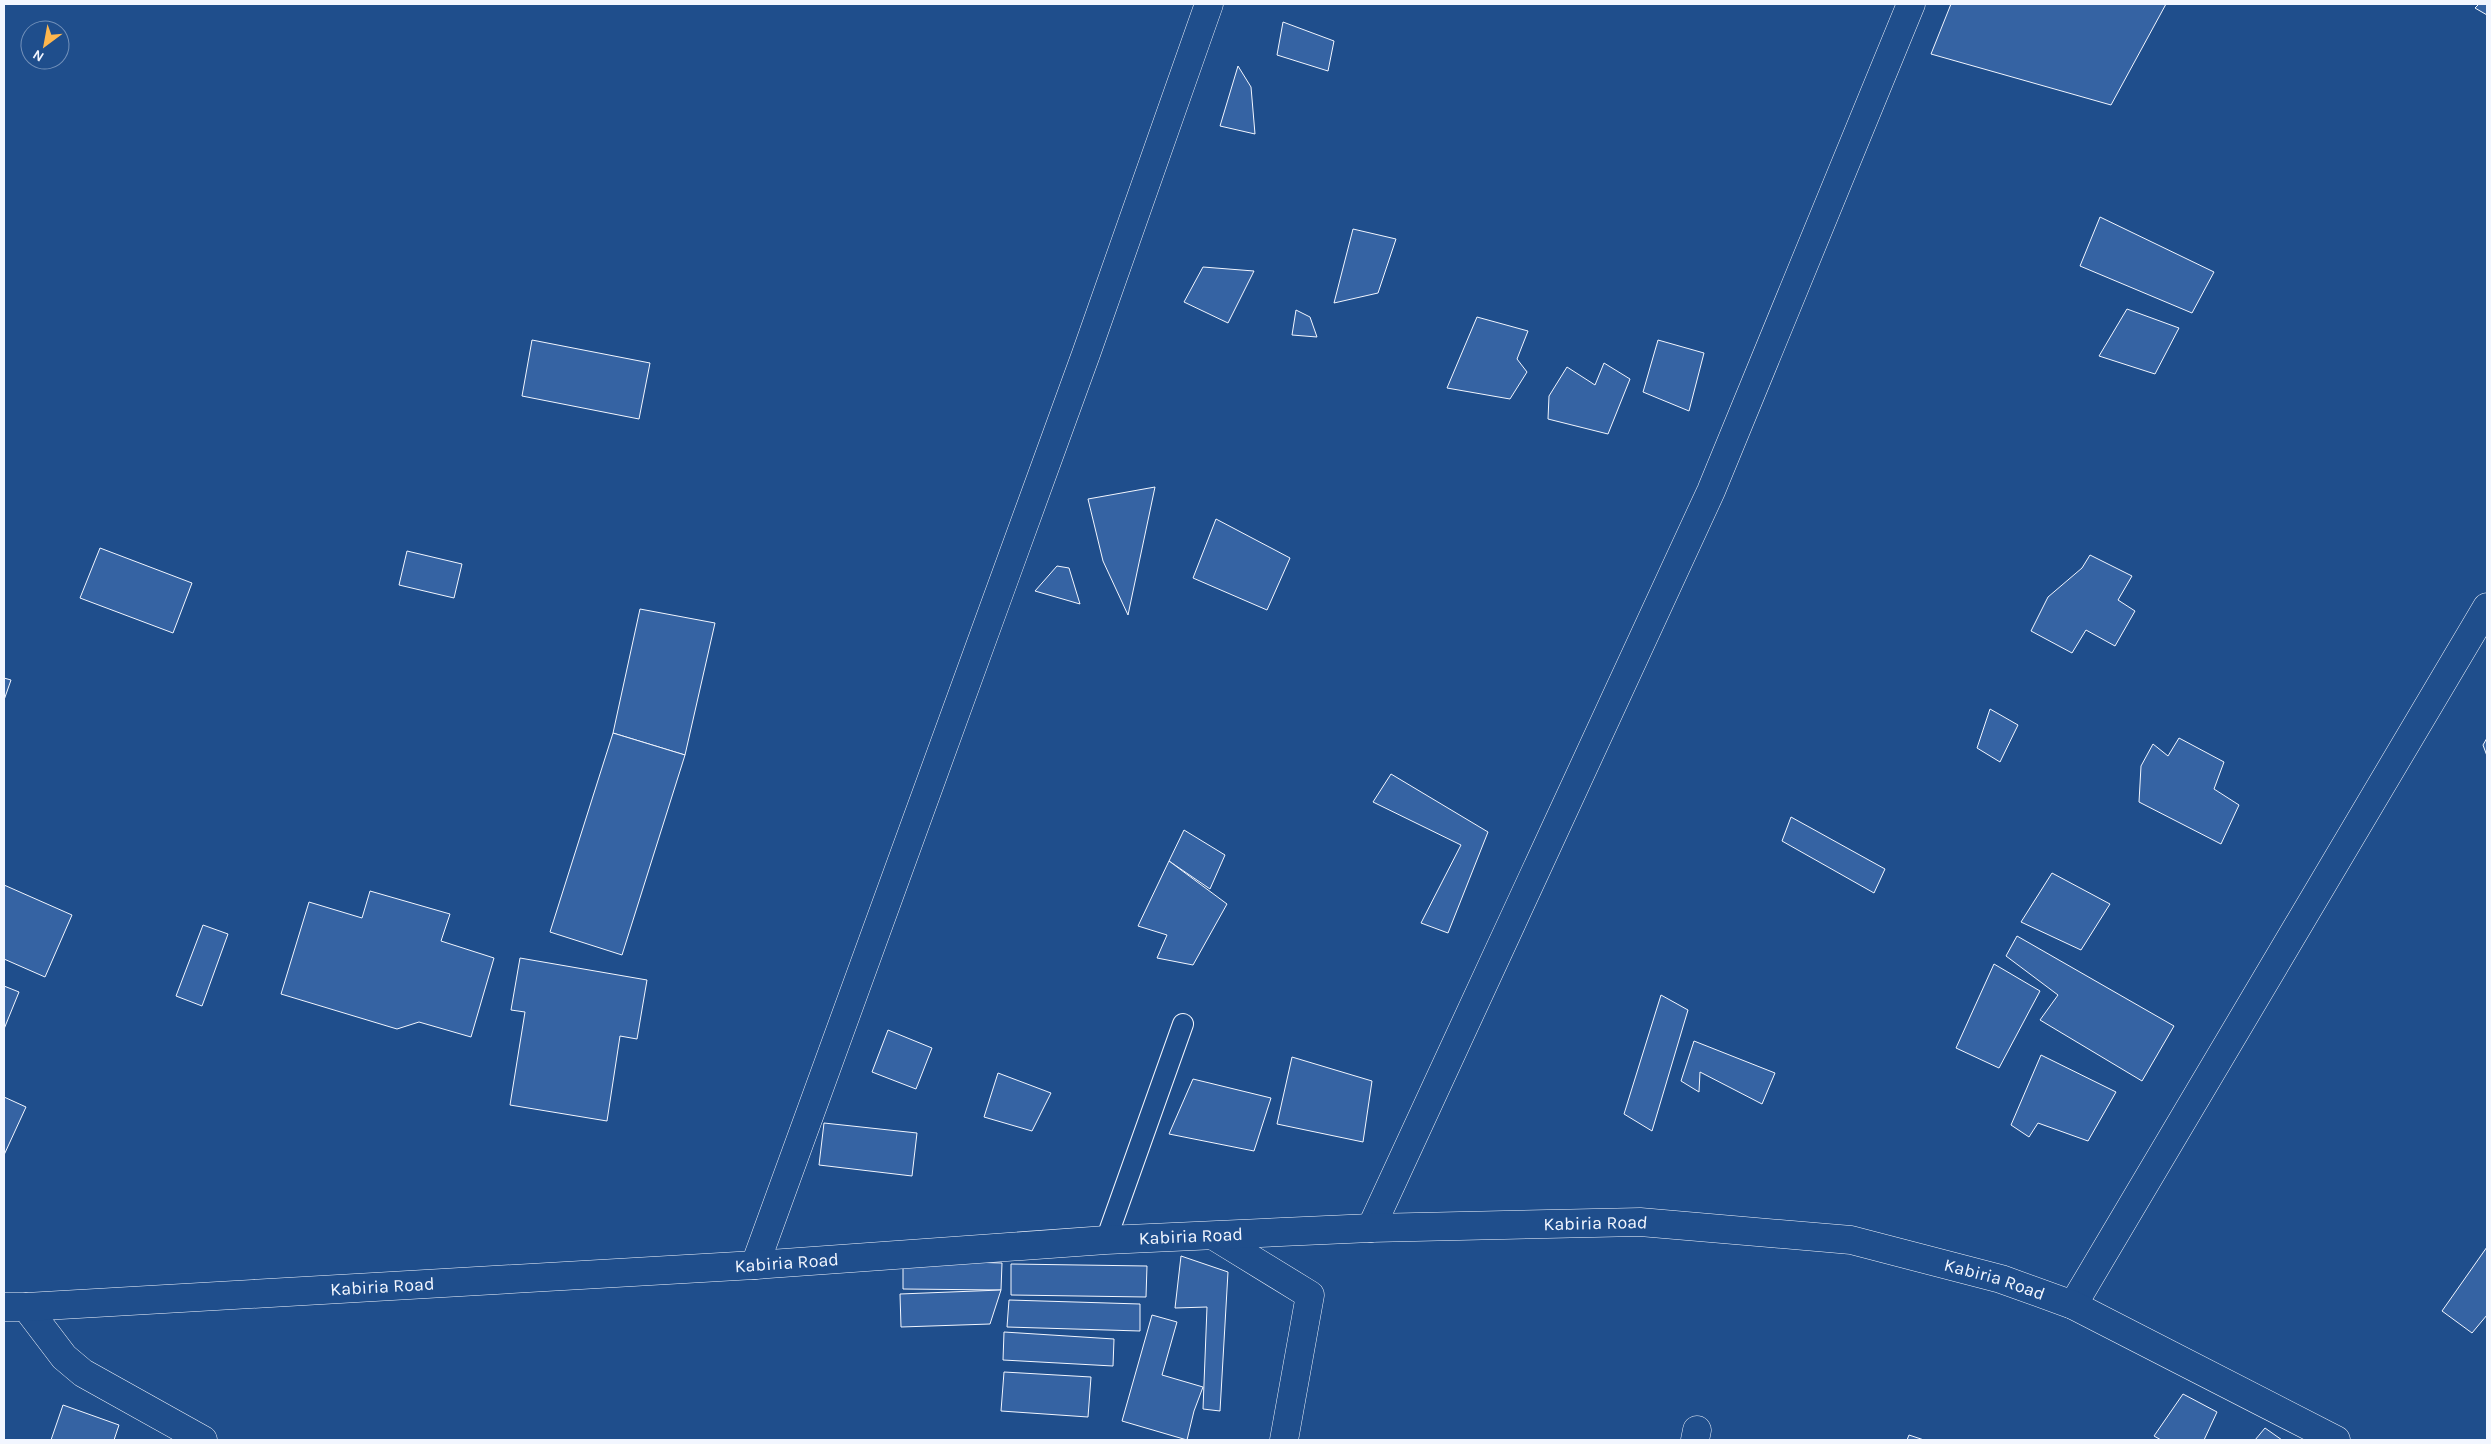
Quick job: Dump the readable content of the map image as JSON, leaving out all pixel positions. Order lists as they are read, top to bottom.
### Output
{
  "streets": {
    "street": ["Kabiria Road"]
  },
  "north": "bottom left"
}
